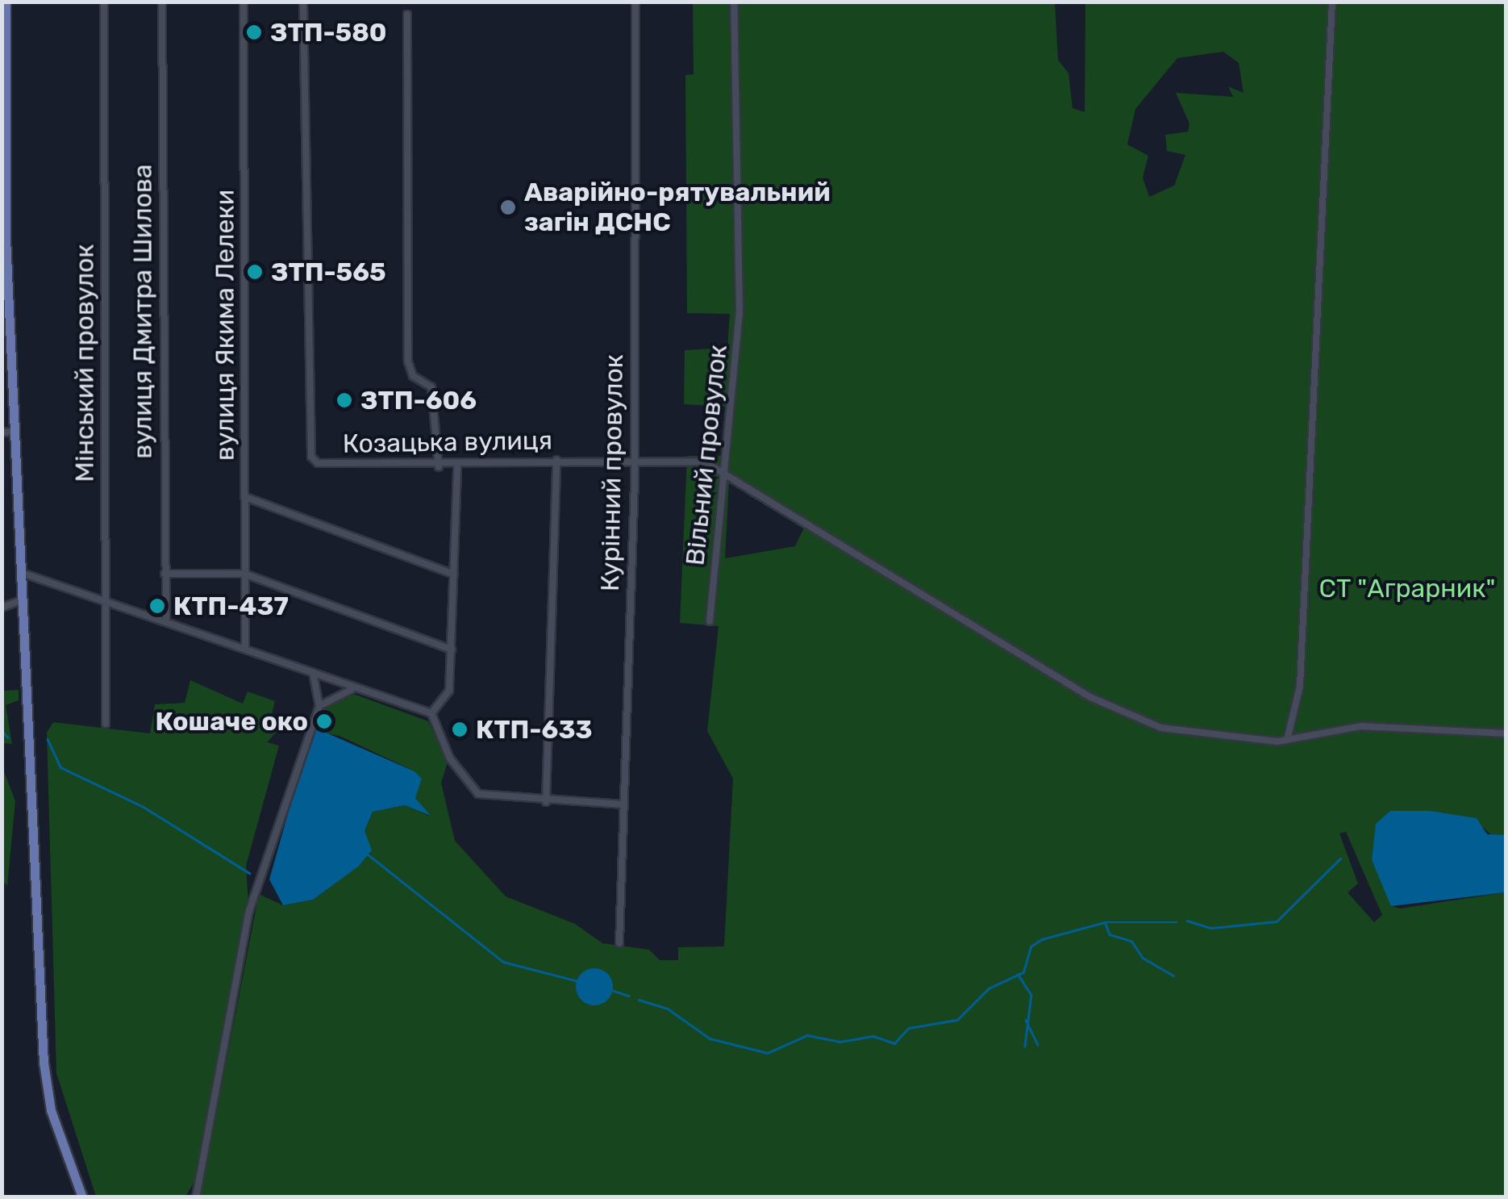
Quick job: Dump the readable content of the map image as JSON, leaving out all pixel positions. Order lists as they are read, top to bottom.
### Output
{
  "streets": {
    "street": [
      "вулиця Дмитра Шилова",
      "вулиця Якима Лелеки",
      "Мінський провулок",
      "Козацька вулиця",
      "Вільний провулок",
      "Курінний провулок"
    ]
  },
  "crossings": [
    ["Козацька вулиця", "Вільний провулок"],
    ["Козацька вулиця", "Курінний провулок"]
  ],
  "parks": ["СТ \"Аграрник\""],
  "places": [
    "ЗТП-580",
    "Аварійно-рятувальний загін ДСНС",
    "ЗТП-565",
    "ЗТП-606",
    "КТП-437",
    "Кошаче око",
    "КТП-633"
  ]
}
